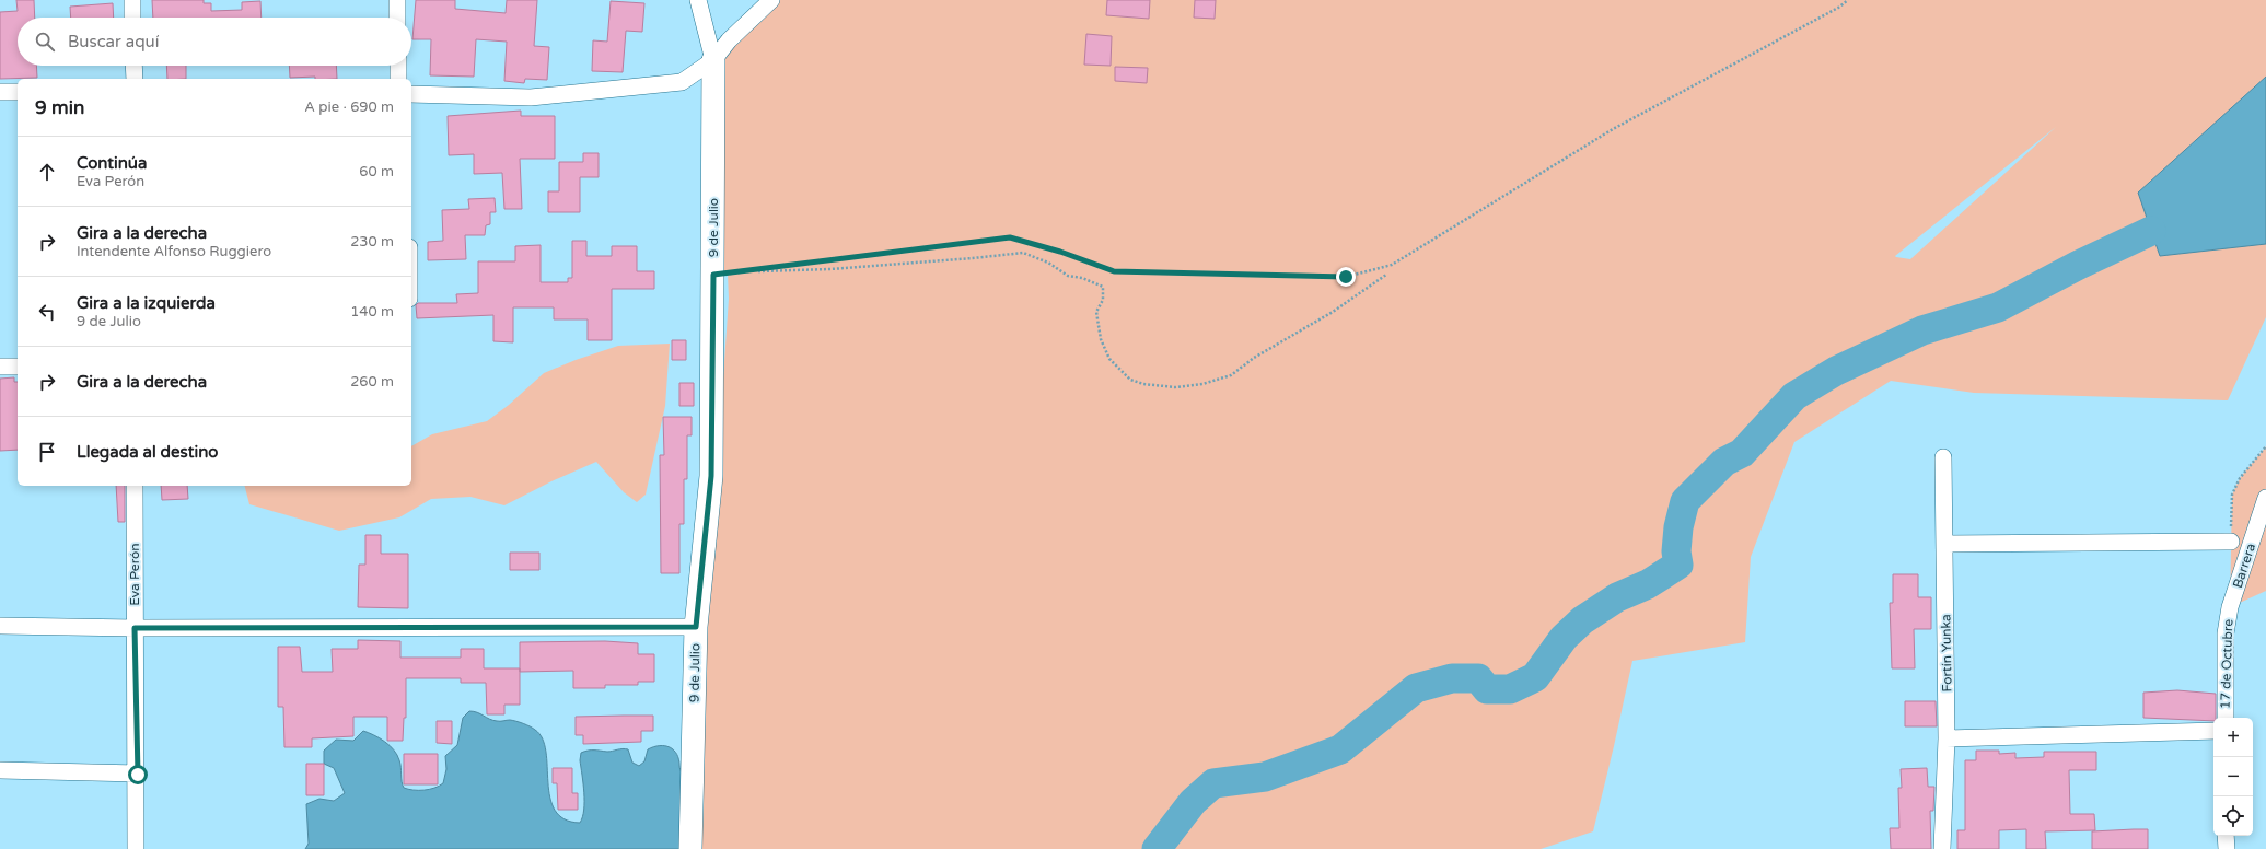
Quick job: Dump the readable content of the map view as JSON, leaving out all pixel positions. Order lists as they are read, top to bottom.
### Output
{
  "streets": {
    "main road": ["9 de Julio"],
    "street": [
      "Barrera",
      "Eva Perón",
      "Fortín Yunka",
      "17 de Octubre"
    ]
  },
  "crossings": [
    ["Barrera", "17 de Octubre"]
  ],
  "page": {
    "search": "Buscar aquí",
    "heading": ["9 min", "A pie · 690 m"],
    "list": [
      ["Continúa", "Eva Perón", "60 m"],
      ["Gira a la derecha", "Intendente Alfonso Ruggiero", "230 m"],
      ["Gira a la izquierda", "9 de Julio", "140 m"],
      ["Gira a la derecha", "260 m"],
      "Llegada al destino"
    ],
    "map_buttons": ["+", "−"]
  }
}
